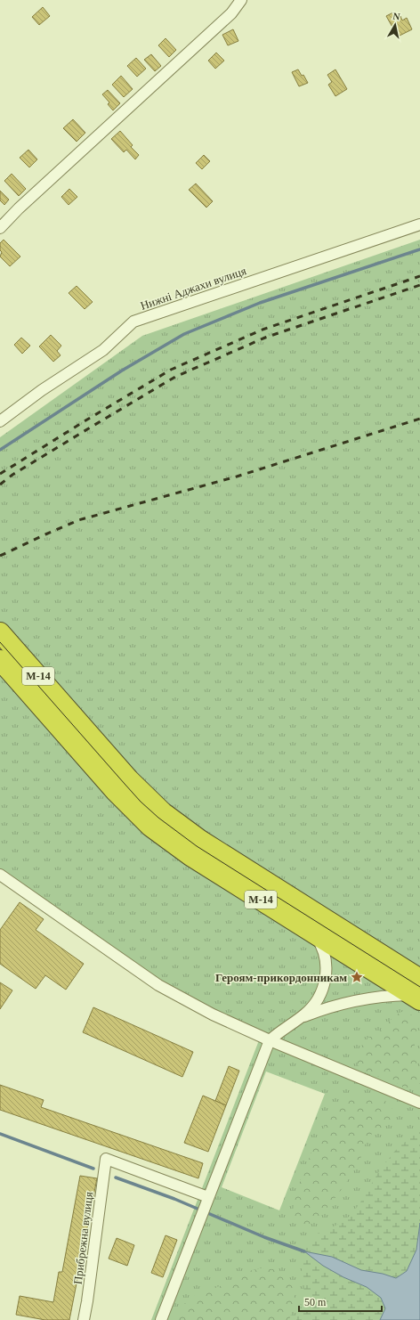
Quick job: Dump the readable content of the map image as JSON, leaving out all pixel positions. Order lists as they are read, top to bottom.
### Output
{
  "streets": {
    "highway": ["М-14"],
    "street": ["Нижні Аджахи вулиця", "Прибрежна вулиця"]
  },
  "places": {
    "place": ["Героям-прикордонникам"]
  },
  "scale_bar": "50 m",
  "north": "top"
}
